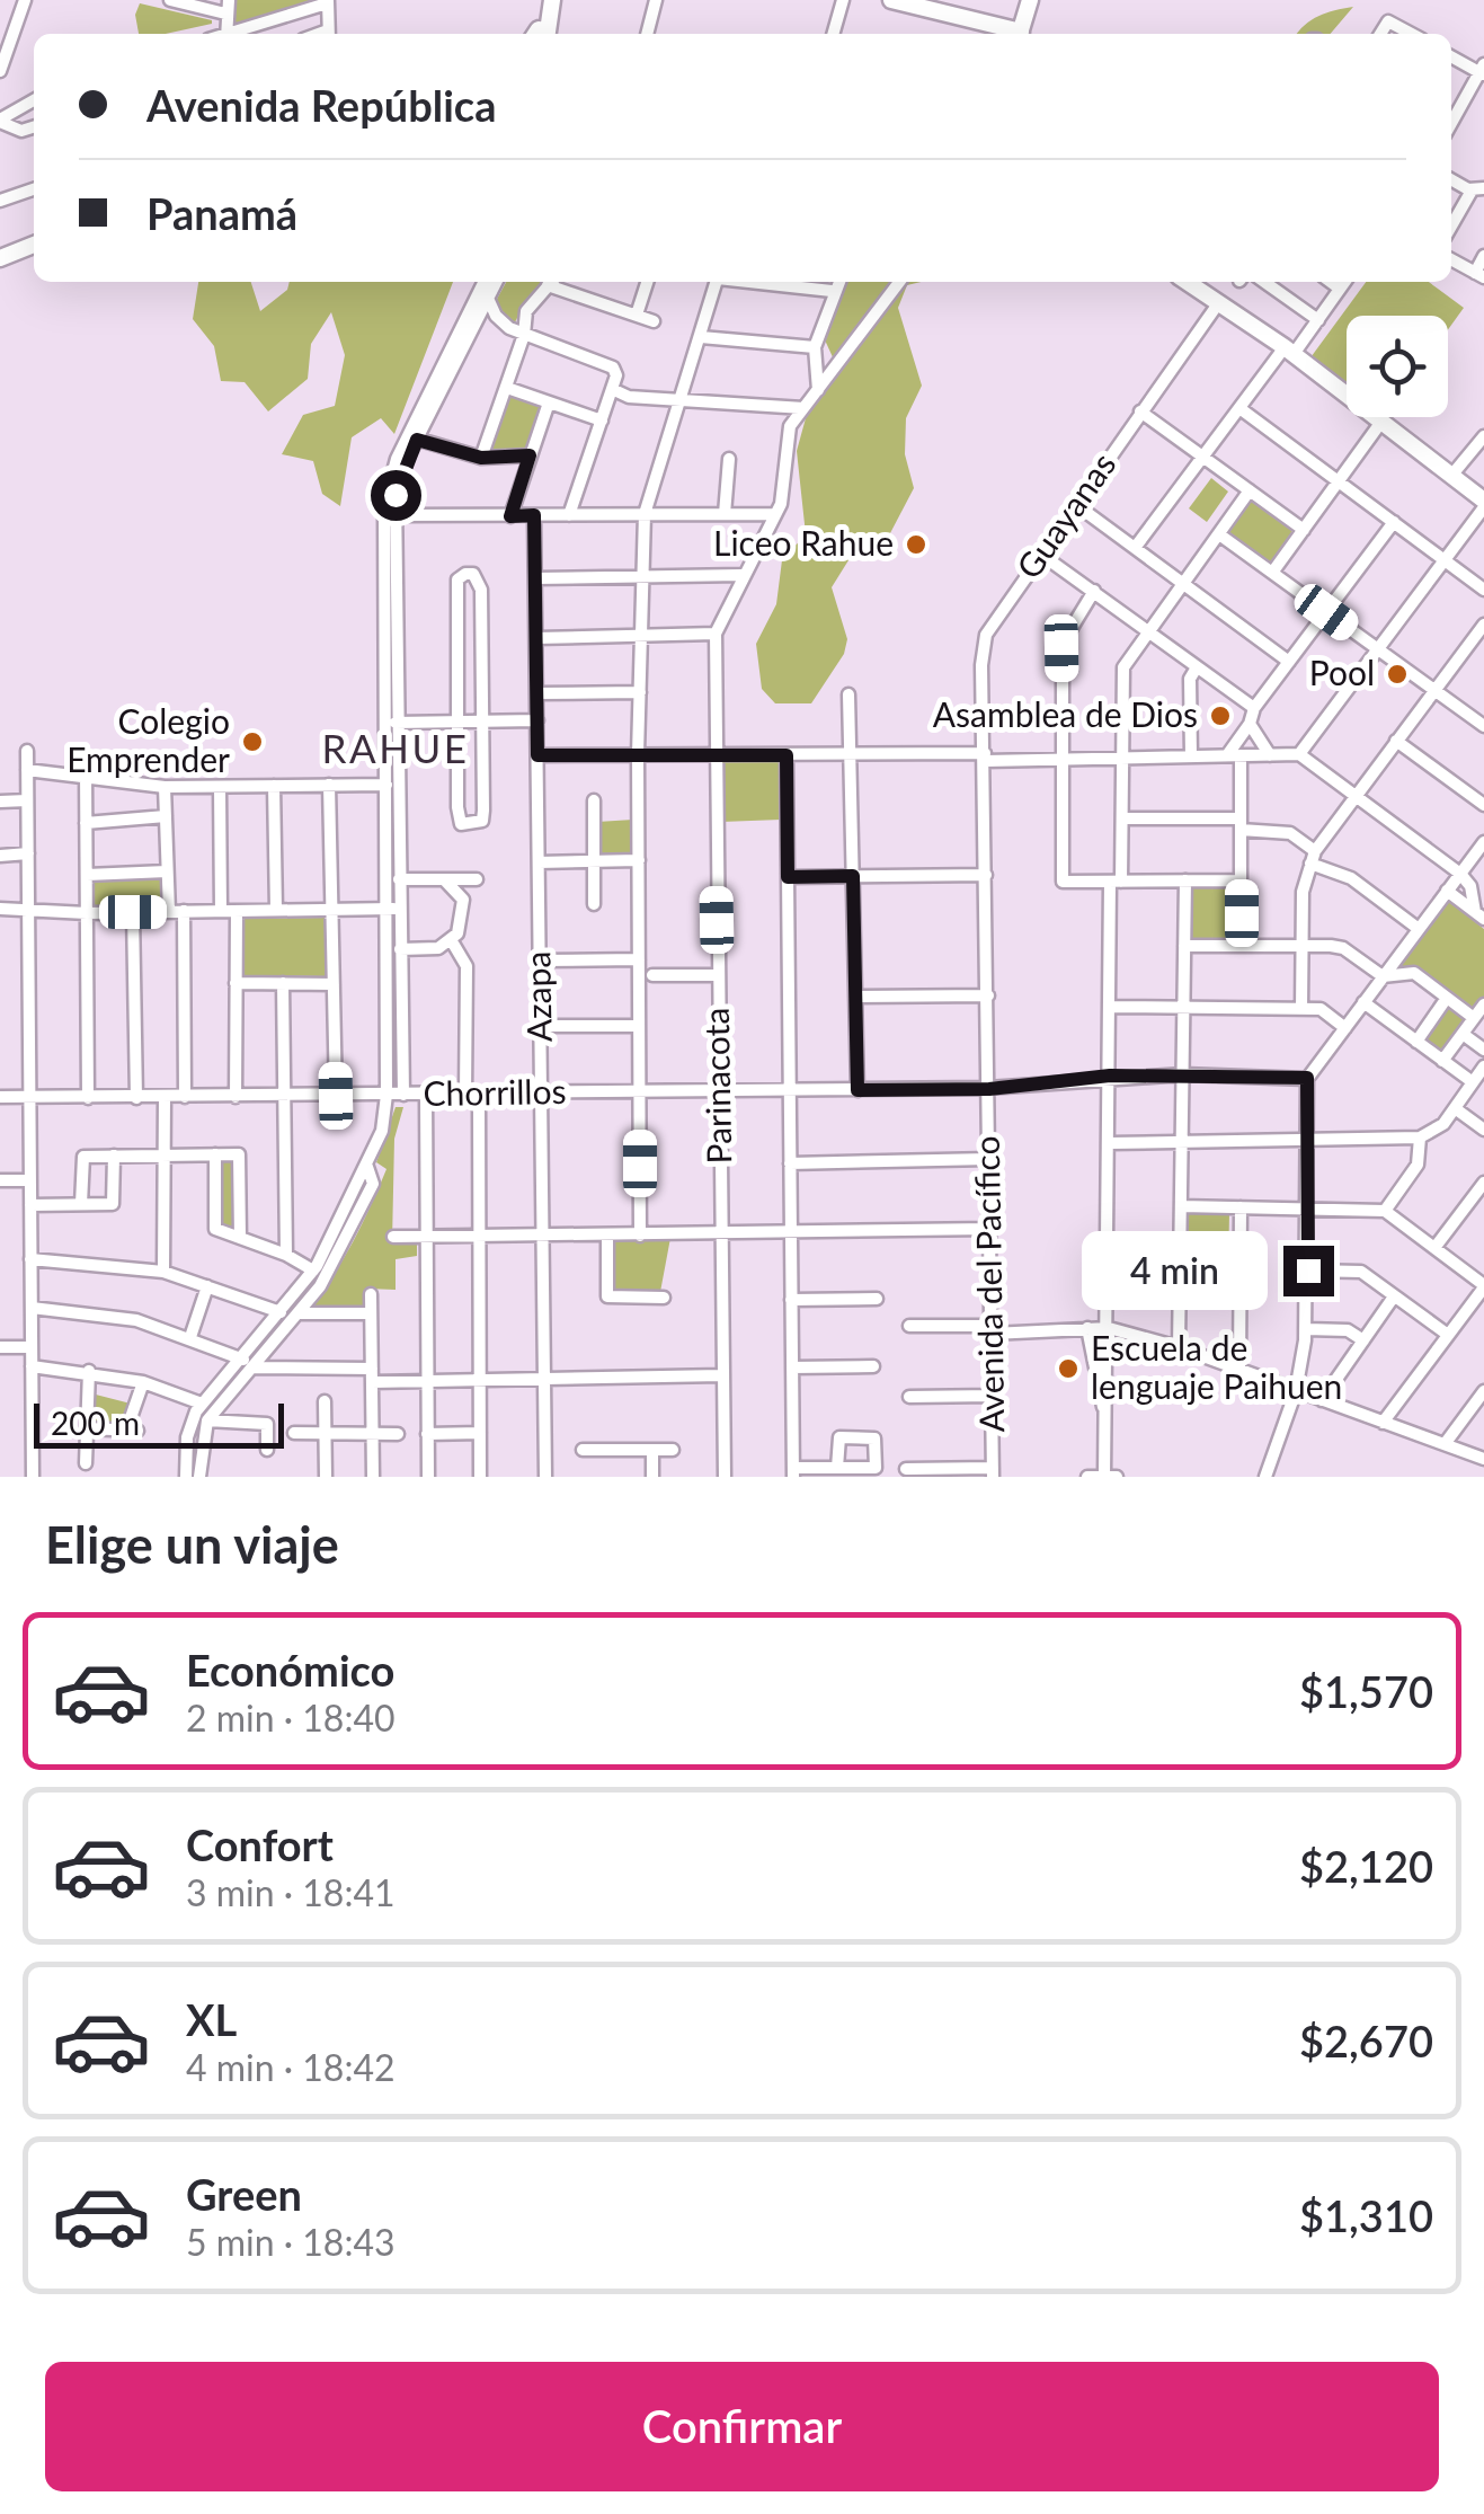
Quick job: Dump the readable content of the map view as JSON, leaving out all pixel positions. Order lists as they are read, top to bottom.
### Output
{
  "streets": {
    "street": [
      "Guayanas",
      "Azapa",
      "Parinacota",
      "Chorrillos",
      "Avenida del Pacífico"
    ]
  },
  "crossings": [
    ["Guayanas", "Avenida del Pacífico"],
    ["Azapa", "Chorrillos"],
    ["Parinacota", "Chorrillos"],
    ["Chorrillos", "Avenida del Pacífico"]
  ],
  "districts": ["RAHUE"],
  "places": [
    "Liceo Rahue",
    "Pool",
    "Asamblea de Dios",
    "Colegio Emprender",
    "Escuela de lenguaje Paihuen"
  ],
  "scale_bar": "200 m",
  "page": {
    "banner": ["Avenida República", "Panamá"],
    "bubble": "4 min",
    "scale": "200 m",
    "heading": "Elige un viaje",
    "list": [
      {
        "name": "Económico",
        "note": "2 min · 18:40",
        "value": "$1,570"
      },
      {
        "name": "Confort",
        "note": "3 min · 18:41",
        "value": "$2,120"
      },
      {
        "name": "XL",
        "note": "4 min · 18:42",
        "value": "$2,670"
      },
      {
        "name": "Green",
        "note": "5 min · 18:43",
        "value": "$1,310"
      }
    ],
    "buttons": "Confirmar"
  }
}
